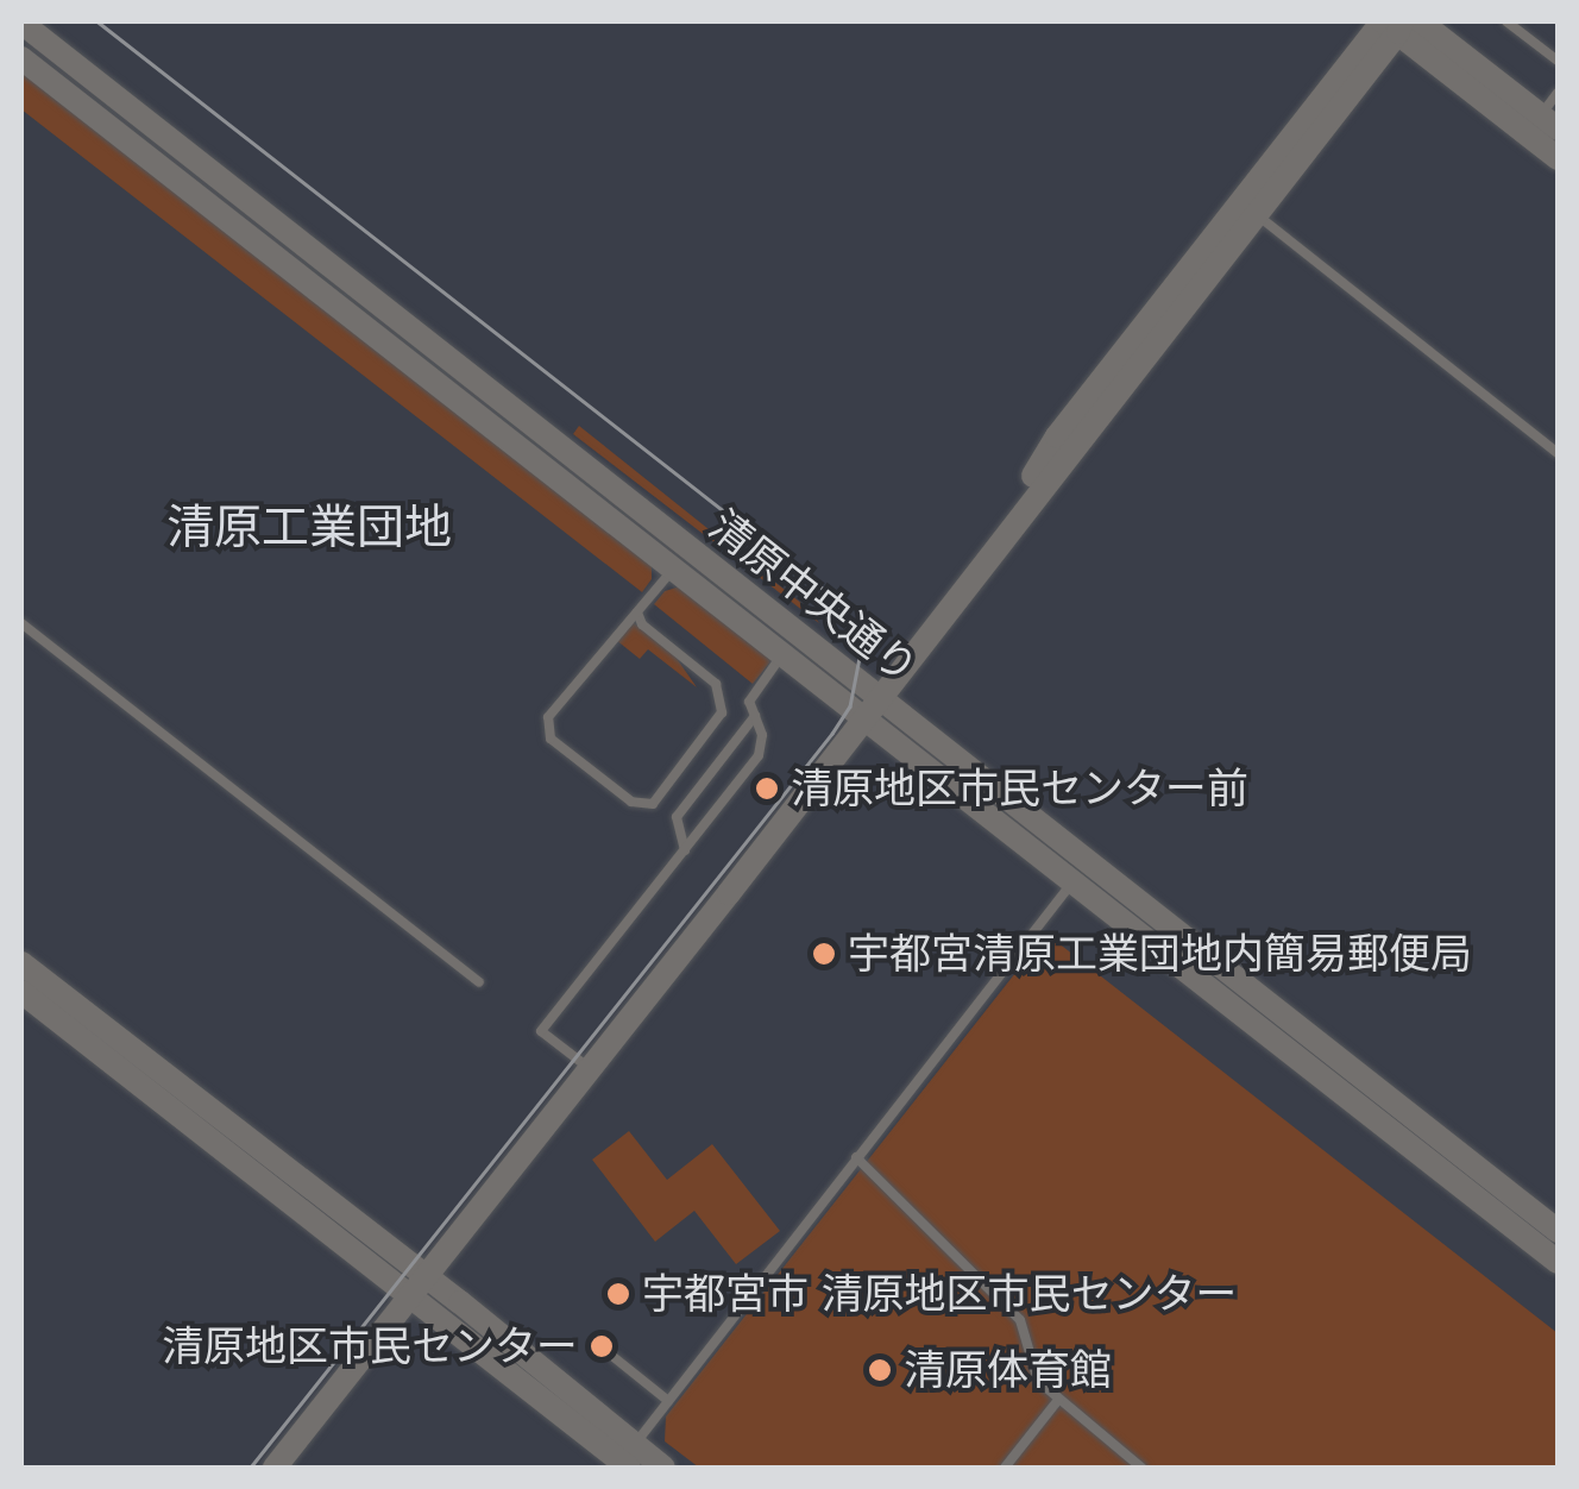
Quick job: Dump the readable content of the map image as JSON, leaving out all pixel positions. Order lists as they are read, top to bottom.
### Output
{
  "streets": {
    "street": ["清原中央通り"]
  },
  "districts": ["清原工業団地"],
  "places": [
    "清原地区市民センター前",
    "宇都宮清原工業団地内簡易郵便局",
    "宇都宮市 清原地区市民センター",
    "清原地区市民センター",
    "清原体育館"
  ]
}
